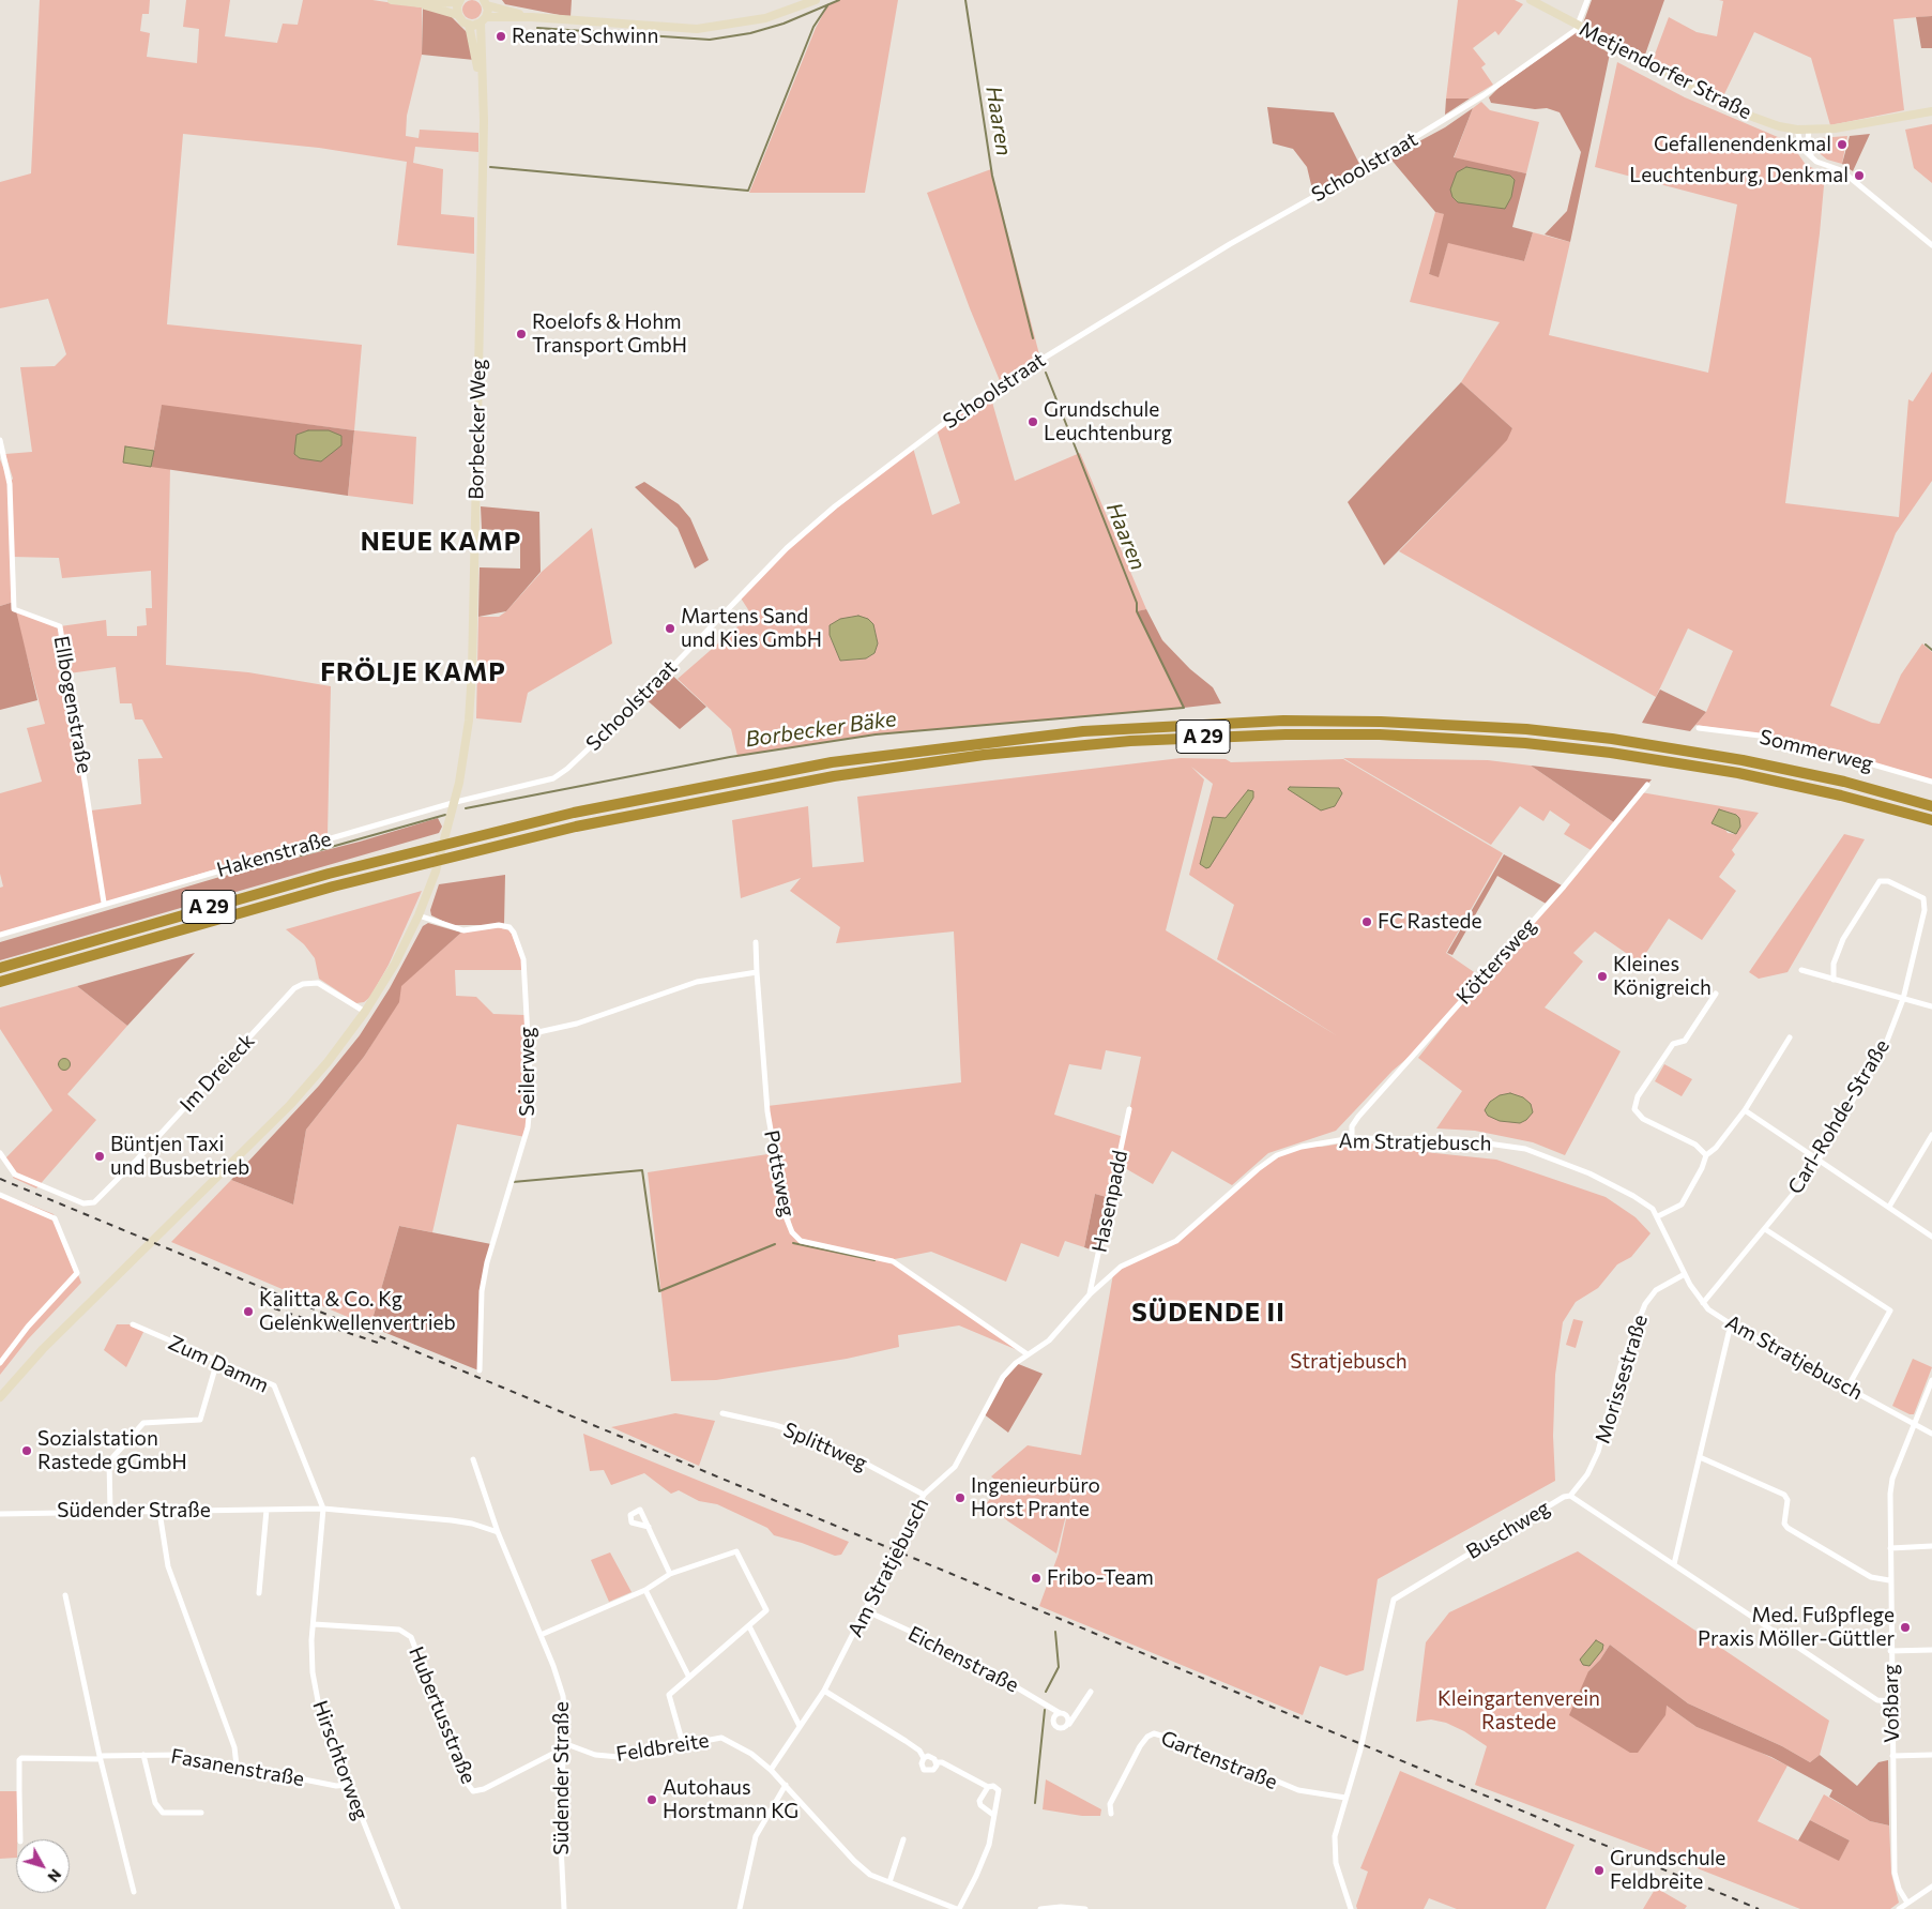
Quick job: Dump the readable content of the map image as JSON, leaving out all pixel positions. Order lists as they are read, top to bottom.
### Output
{
  "streets": {
    "highway": ["A 29"],
    "street": [
      "Metjendorfer Straße",
      "Schoolstraat",
      "Borbecker Weg",
      "Ellbogenstraße",
      "Sommerweg",
      "Hakenstraße",
      "Köttersweg",
      "Seilerweg",
      "Im Dreieck",
      "Carl-Rohde-Straße",
      "Am Stratjebusch",
      "Pottsweg",
      "Hasenpadd",
      "Zum Damm",
      "Morissestraße",
      "Splittweg",
      "Südender Straße",
      "Buschweg",
      "Eichenstraße",
      "Voßbarg",
      "Hubertusstraße",
      "Feldbreite",
      "Hirschtorweg",
      "Gartenstraße",
      "Fasanenstraße"
    ]
  },
  "crossings": [
    ["Metjendorfer Straße", "Schoolstraat"],
    ["Schoolstraat", "Borbecker Weg"],
    ["Schoolstraat", "Hakenstraße"],
    ["Borbecker Weg", "Hakenstraße"],
    ["Borbecker Weg", "Seilerweg"],
    ["Borbecker Weg", "Im Dreieck"],
    ["Ellbogenstraße", "Hakenstraße"],
    ["Köttersweg", "Am Stratjebusch"],
    ["Carl-Rohde-Straße", "Am Stratjebusch"],
    ["Am Stratjebusch", "Pottsweg"],
    ["Am Stratjebusch", "Hasenpadd"],
    ["Am Stratjebusch", "Morissestraße"],
    ["Am Stratjebusch", "Splittweg"],
    ["Am Stratjebusch", "Eichenstraße"],
    ["Am Stratjebusch", "Voßbarg"],
    ["Am Stratjebusch", "Feldbreite"],
    ["Zum Damm", "Südender Straße"],
    ["Zum Damm", "Hirschtorweg"],
    ["Morissestraße", "Buschweg"],
    ["Südender Straße", "Hubertusstraße"],
    ["Südender Straße", "Feldbreite"],
    ["Südender Straße", "Hirschtorweg"],
    ["Buschweg", "Voßbarg"],
    ["Buschweg", "Gartenstraße"],
    ["Hubertusstraße", "Feldbreite"],
    ["Hubertusstraße", "Hirschtorweg"],
    ["Hirschtorweg", "Fasanenstraße"]
  ],
  "districts": ["NEUE KAMP", "FRÖLJE KAMP", "SÜDENDE II"],
  "water": ["Haaren", "Borbecker Bäke"],
  "parks": ["Stratjebusch", "Kleingartenverein Rastede"],
  "places": [
    "Renate Schwinn",
    "Gefallenendenkmal",
    "Leuchtenburg, Denkmal",
    "Roelofs & Hohm Transport GmbH",
    "Grundschule Leuchtenburg",
    "Martens Sand und Kies GmbH",
    "FC Rastede",
    "Kleines Königreich",
    "Büntjen Taxi und Busbetrieb",
    "Kalitta & Co. Kg Gelenkwellenvertrieb",
    "Sozialstation Rastede gGmbH",
    "Ingenieurbüro Horst Prante",
    "Fribo-Team",
    "Med. Fußpflege Praxis Möller-Güttler",
    "Autohaus Horstmann KG",
    "Grundschule Feldbreite"
  ],
  "north": "bottom right"
}
